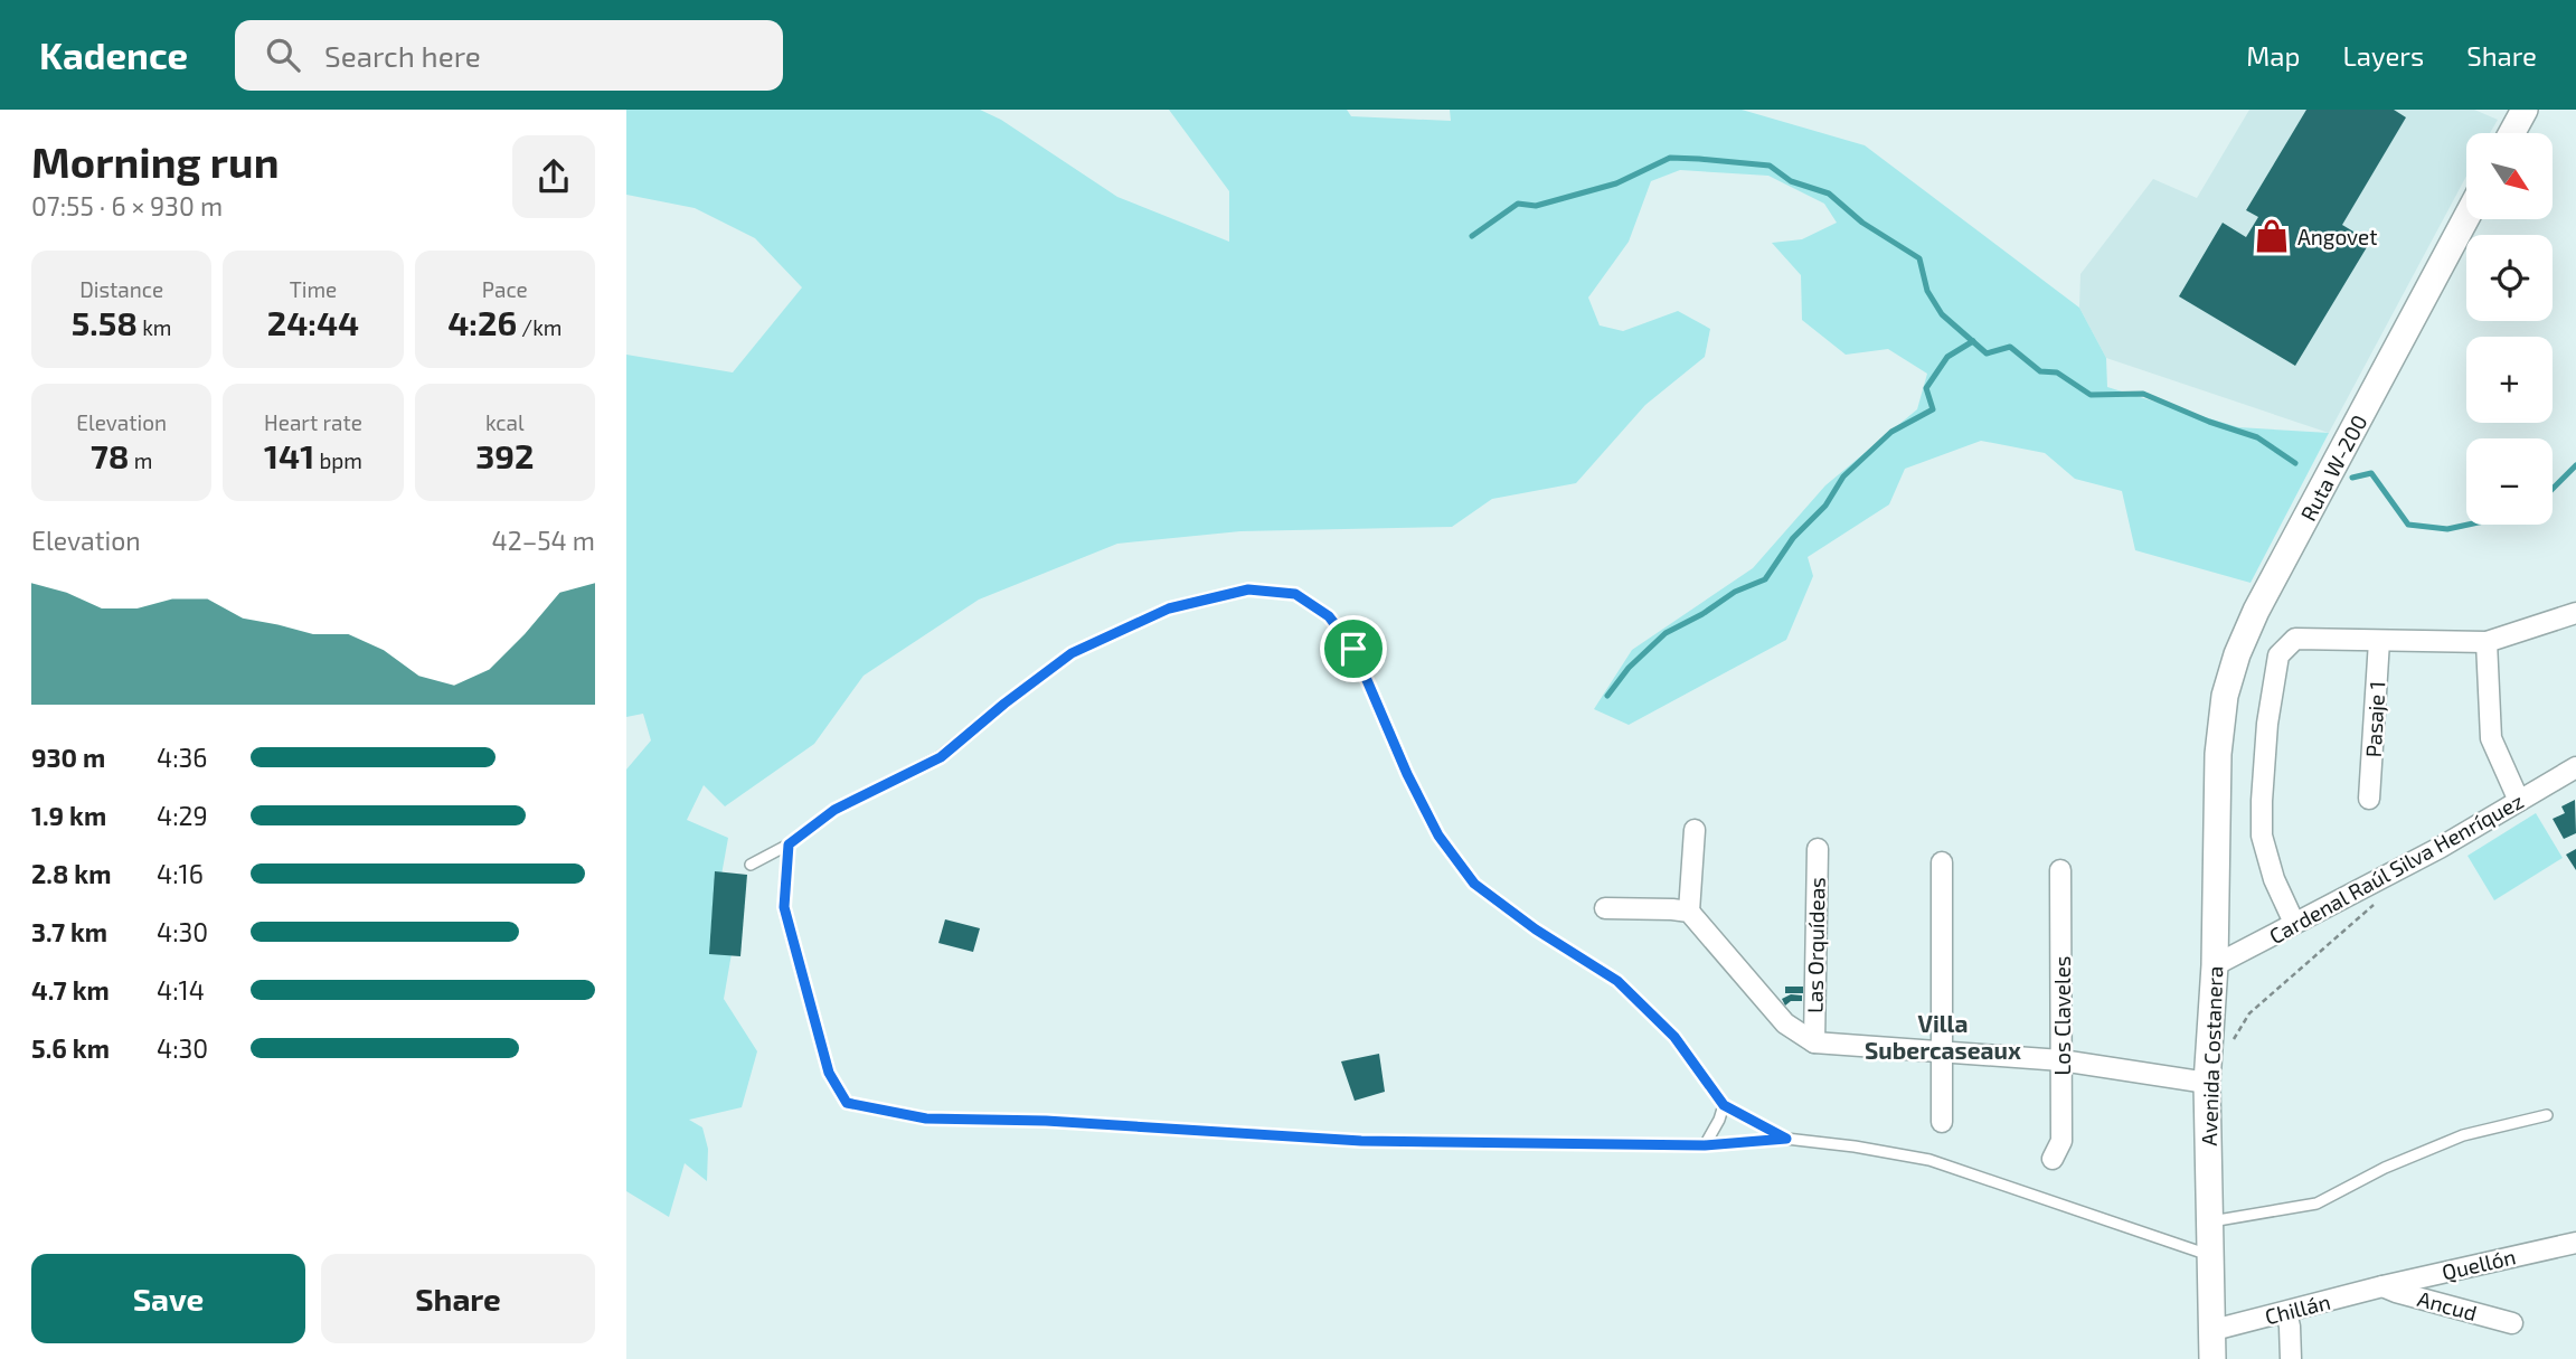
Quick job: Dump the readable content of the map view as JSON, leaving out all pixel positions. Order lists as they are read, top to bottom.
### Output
{
  "streets": {
    "street": [
      "Ruta W-200",
      "Pasaje 1",
      "Cardenal Raúl Silva Henríquez",
      "Las Orquídeas",
      "Los Claveles",
      "Avenida Costanera",
      "Quellón",
      "Ancud",
      "Chillán"
    ]
  },
  "crossings": [
    ["Ruta W-200", "Avenida Costanera"],
    ["Cardenal Raúl Silva Henríquez", "Avenida Costanera"],
    ["Avenida Costanera", "Chillán"],
    ["Quellón", "Ancud"],
    ["Quellón", "Chillán"],
    ["Ancud", "Chillán"]
  ],
  "districts": ["Villa Subercaseaux"],
  "places": {
    "shop": ["Angovet"]
  },
  "north": "bottom right",
  "page": {
    "header": "Kadence",
    "search": "Search here",
    "nav": ["Map", "Layers", "Share"],
    "heading": ["Morning run", "07:55 · 6 × 930 m"],
    "map_buttons": ["+", "−"],
    "stats": [
      ["Distance", "5.58 km"],
      ["Time", "24:44"],
      ["Pace", "4:26 /km"],
      ["Elevation", "78 m"],
      ["Heart rate", "141 bpm"],
      ["kcal", "392"]
    ],
    "chart": ["Elevation", "42–54 m"],
    "list": [
      {
        "name": "930 m",
        "note": "4:36"
      },
      {
        "name": "1.9 km",
        "note": "4:29"
      },
      {
        "name": "2.8 km",
        "note": "4:16"
      },
      {
        "name": "3.7 km",
        "note": "4:30"
      },
      {
        "name": "4.7 km",
        "note": "4:14"
      },
      {
        "name": "5.6 km",
        "note": "4:30"
      }
    ],
    "buttons": ["Save", "Share"]
  }
}
